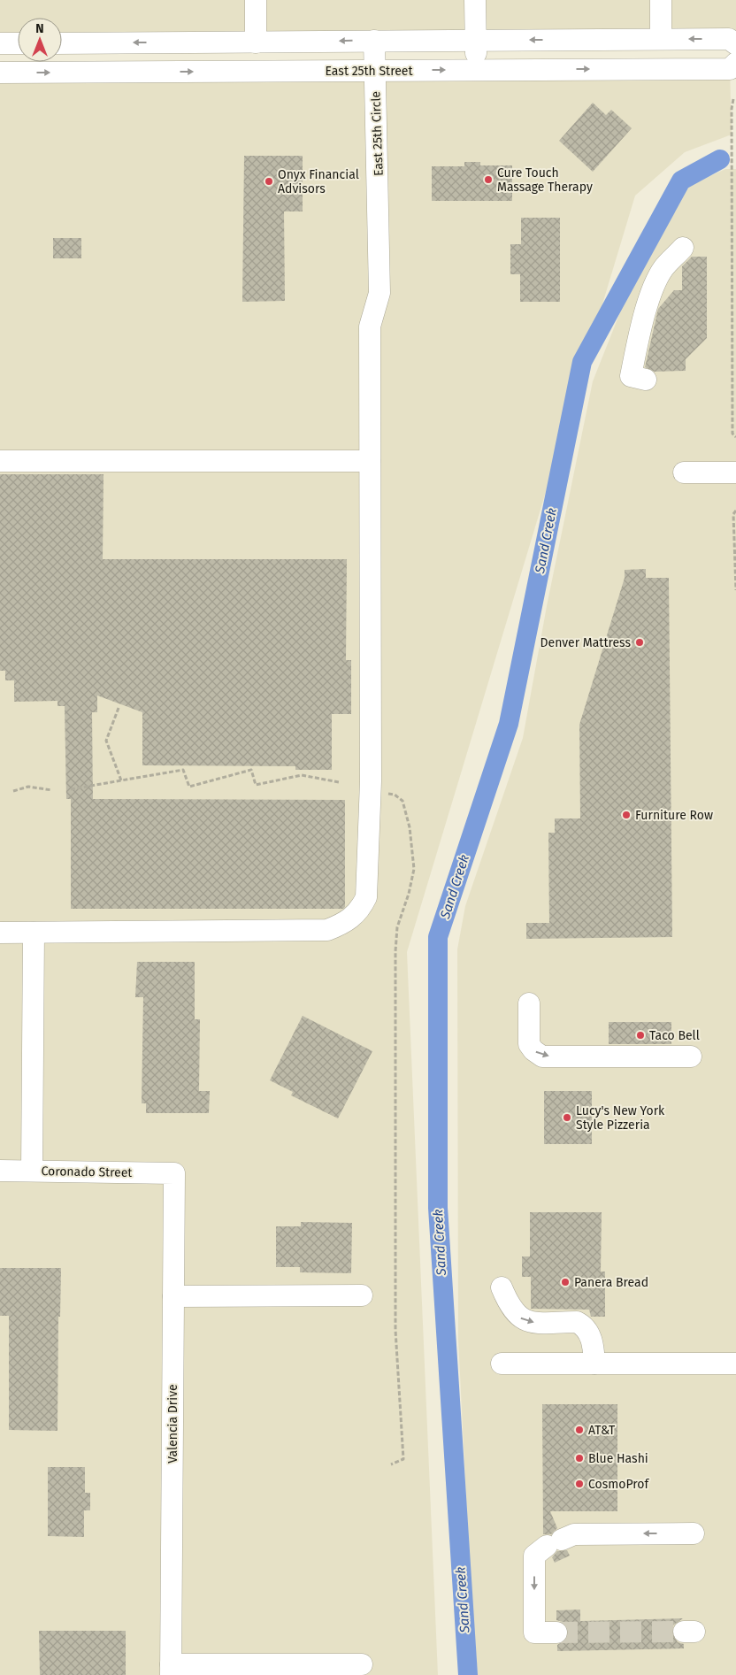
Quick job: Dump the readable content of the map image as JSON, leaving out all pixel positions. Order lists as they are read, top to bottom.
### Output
{
  "streets": {
    "street": [
      "East 25th Street",
      "East 25th Circle",
      "Coronado Street",
      "Valencia Drive"
    ]
  },
  "crossings": [
    ["East 25th Street", "East 25th Circle"],
    ["Coronado Street", "Valencia Drive"]
  ],
  "water": ["Sand Creek"],
  "places": [
    "Cure Touch Massage Therapy",
    "Onyx Financial Advisors",
    "Denver Mattress",
    "Furniture Row",
    "Taco Bell",
    "Lucy's New York Style Pizzeria",
    "Panera Bread",
    "AT&T",
    "Blue Hashi",
    "CosmoProf"
  ],
  "north": "top"
}
